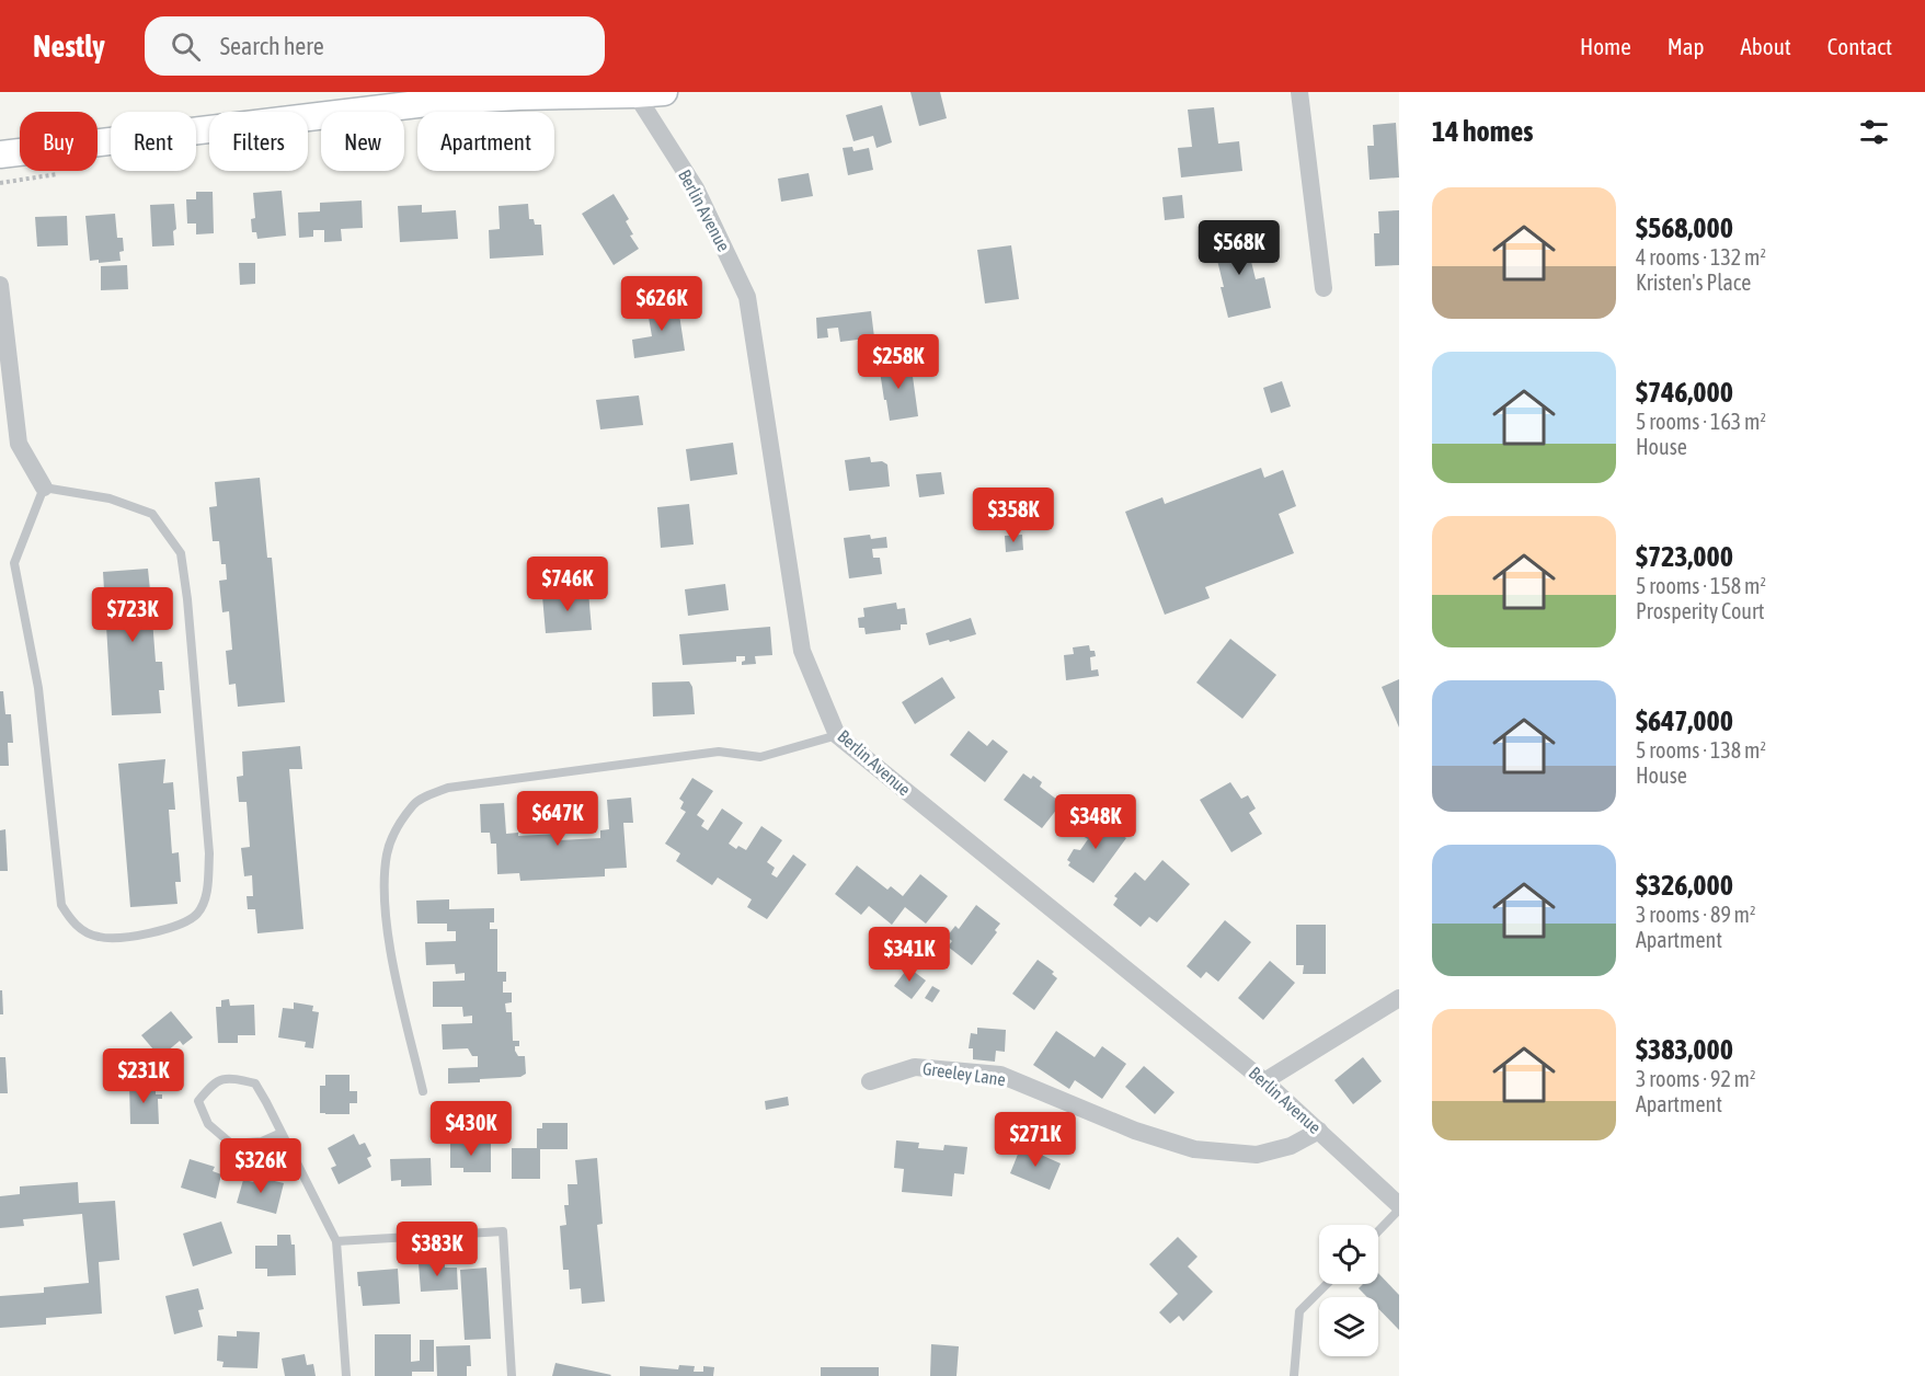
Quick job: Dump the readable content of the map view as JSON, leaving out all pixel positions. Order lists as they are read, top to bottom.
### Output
{
  "streets": {
    "street": ["Berlin Avenue", "Greeley Lane"]
  },
  "crossings": [
    ["Berlin Avenue", "Greeley Lane"]
  ],
  "page": {
    "header": "Nestly",
    "search": "Search here",
    "nav": [
      "Home",
      "Map",
      "About",
      "Contact"
    ],
    "heading": "14 homes",
    "chip": [
      "Buy",
      "Rent",
      "Filters",
      "New",
      "Apartment"
    ],
    "list": [
      {
        "name": "$568,000",
        "note": "4 rooms · 132 m² · Kristen's Place"
      },
      {
        "name": "$746,000",
        "note": "5 rooms · 163 m² · House"
      },
      {
        "name": "$723,000",
        "note": "5 rooms · 158 m² · Prosperity Court"
      },
      {
        "name": "$647,000",
        "note": "5 rooms · 138 m² · House"
      },
      {
        "name": "$326,000",
        "note": "3 rooms · 89 m² · Apartment"
      },
      {
        "name": "$383,000",
        "note": "3 rooms · 92 m² · Apartment"
      }
    ],
    "price": [
      "$568K",
      "$626K",
      "$258K",
      "$358K",
      "$746K",
      "$723K",
      "$647K",
      "$348K",
      "$341K",
      "$231K",
      "$430K",
      "$271K",
      "$326K",
      "$383K"
    ]
  }
}
